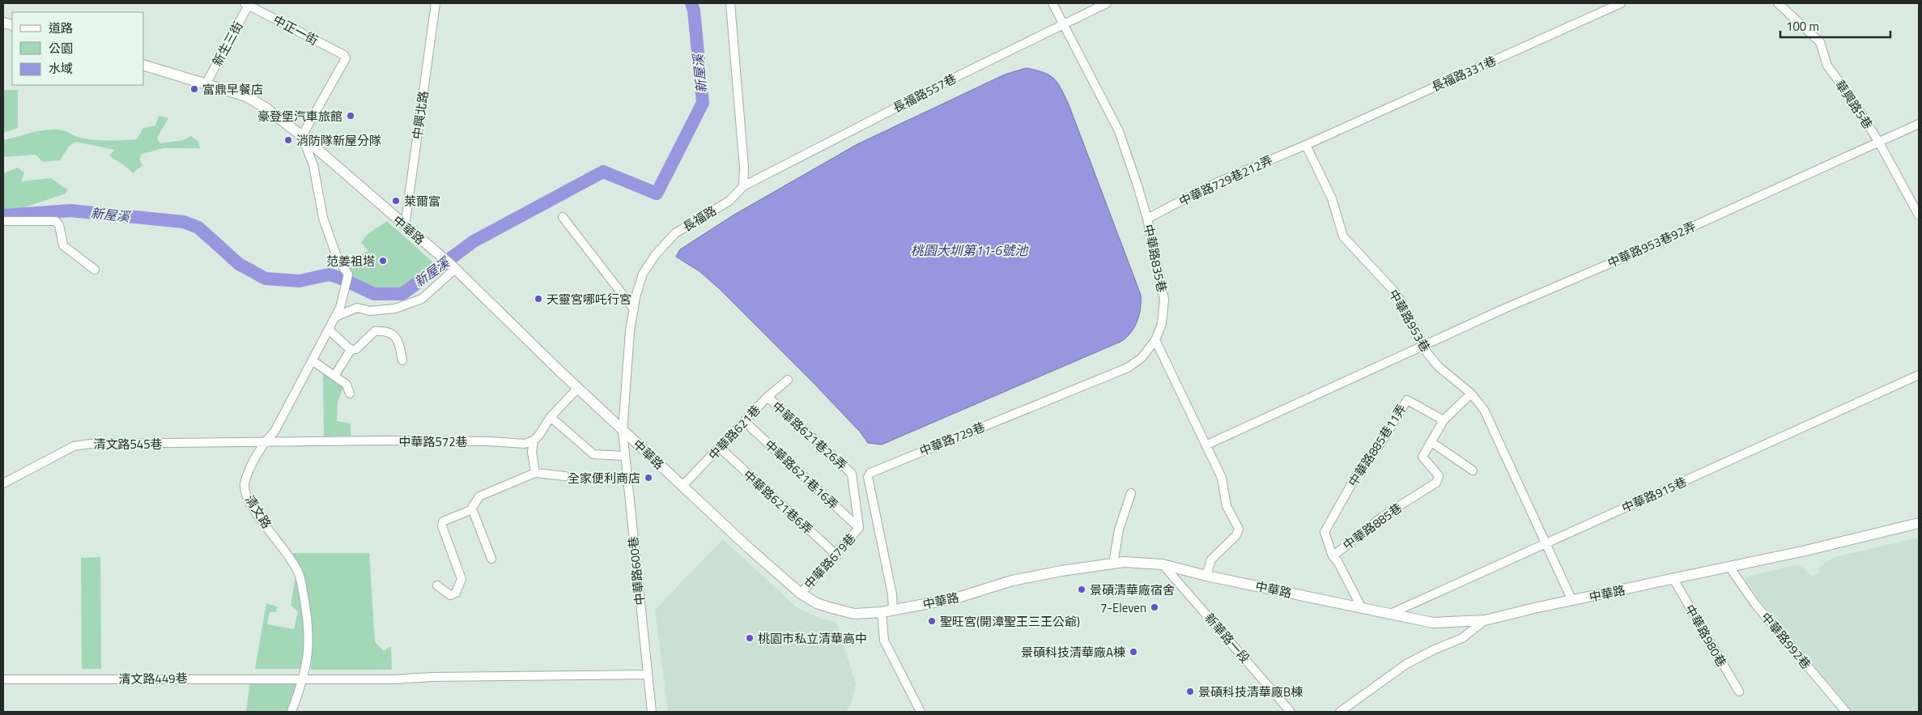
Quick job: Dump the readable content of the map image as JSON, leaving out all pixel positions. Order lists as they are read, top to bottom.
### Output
{
  "streets": {
    "main road": ["中華路"],
    "street": [
      "中正一街",
      "新生三街",
      "長福路331巷",
      "長福路557巷",
      "華興路5巷",
      "中興北路",
      "中華路729巷212弄",
      "長福路",
      "中華路953巷92弄",
      "中華路835巷",
      "中華路953巷",
      "中華路621巷",
      "中華路621巷26弄",
      "中華路729巷",
      "中華路572巷",
      "清文路545巷",
      "中華路885巷11弄",
      "中華路621巷16弄",
      "中華路915巷",
      "中華路621巷6弄",
      "清文路",
      "中華路885巷",
      "中華路679巷",
      "中華路600巷",
      "中華路980巷",
      "新華路一段",
      "中華路992巷",
      "清文路449巷"
    ]
  },
  "crossings": [
    ["中正一街", "新生三街"],
    ["中正一街", "中華路"],
    ["中正一街", "清文路"],
    ["新生三街", "中華路"],
    ["長福路331巷", "中華路729巷212弄"],
    ["長福路331巷", "中華路953巷"],
    ["長福路557巷", "長福路"],
    ["長福路557巷", "中華路835巷"],
    ["華興路5巷", "中華路953巷92弄"],
    ["中興北路", "中華路"],
    ["中華路729巷212弄", "中華路835巷"],
    ["中華路729巷212弄", "中華路953巷"],
    ["長福路", "中華路"],
    ["長福路", "中華路600巷"],
    ["中華路", "中華路953巷"],
    ["中華路", "中華路621巷"],
    ["中華路", "中華路729巷"],
    ["中華路", "中華路915巷"],
    ["中華路", "清文路"],
    ["中華路", "中華路885巷"],
    ["中華路", "中華路679巷"],
    ["中華路", "中華路600巷"],
    ["中華路", "中華路980巷"],
    ["中華路", "新華路一段"],
    ["中華路", "中華路992巷"],
    ["中華路953巷92弄", "中華路953巷"],
    ["中華路835巷", "中華路729巷"],
    ["中華路953巷", "中華路915巷"],
    ["中華路621巷", "中華路621巷26弄"],
    ["中華路621巷", "中華路621巷16弄"],
    ["中華路621巷", "中華路621巷6弄"],
    ["中華路621巷26弄", "中華路621巷16弄"],
    ["中華路621巷26弄", "中華路679巷"],
    ["中華路572巷", "清文路545巷"],
    ["中華路572巷", "清文路"],
    ["清文路545巷", "清文路"],
    ["中華路885巷11弄", "中華路885巷"],
    ["中華路621巷16弄", "中華路679巷"],
    ["中華路621巷6弄", "中華路679巷"],
    ["清文路", "清文路449巷"],
    ["中華路600巷", "清文路449巷"]
  ],
  "water": ["新屋溪", "桃園大圳第11-6號池"],
  "places": [
    "富鼎早餐店",
    "豪登堡汽車旅館",
    "消防隊新屋分隊",
    "萊爾富",
    "范姜祖塔",
    "天靈宮哪吒行宮",
    "全家便利商店",
    "景碩清華廠宿舍",
    "7-Eleven",
    "聖旺宮(開漳聖王三王公爺)",
    "桃園市私立清華高中",
    "景碩科技清華廠A棟",
    "景碩科技清華廠B棟"
  ],
  "legend": ["道路", "公園", "水域"],
  "scale_bar": "100 m"
}
